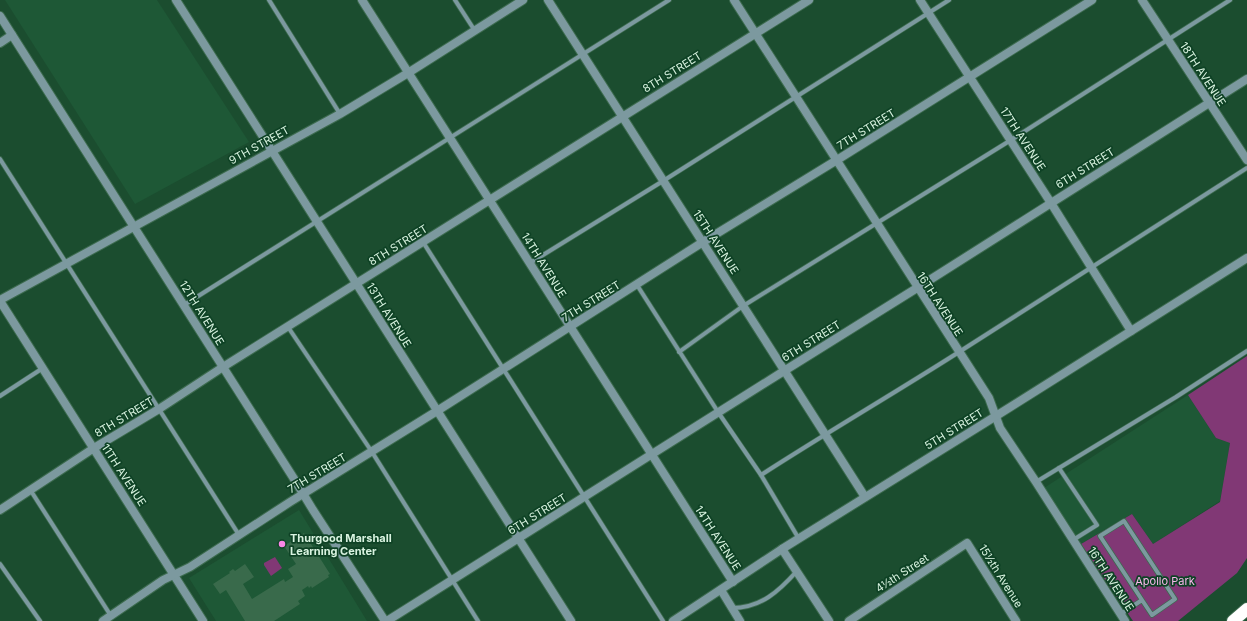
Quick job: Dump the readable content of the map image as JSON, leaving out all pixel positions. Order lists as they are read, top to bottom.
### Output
{
  "streets": {
    "street": [
      "8TH STREET",
      "18TH AVENUE",
      "7TH STREET",
      "17TH AVENUE",
      "9TH STREET",
      "6TH STREET",
      "15TH AVENUE",
      "14TH AVENUE",
      "16TH AVENUE",
      "12TH AVENUE",
      "13TH AVENUE",
      "5TH STREET",
      "11TH AVENUE",
      "4½th Street",
      "15½th Avenue"
    ]
  },
  "crossings": [
    ["8TH STREET", "15TH AVENUE"],
    ["8TH STREET", "14TH AVENUE"],
    ["8TH STREET", "16TH AVENUE"],
    ["8TH STREET", "12TH AVENUE"],
    ["8TH STREET", "13TH AVENUE"],
    ["8TH STREET", "11TH AVENUE"],
    ["18TH AVENUE", "6TH STREET"],
    ["7TH STREET", "17TH AVENUE"],
    ["7TH STREET", "15TH AVENUE"],
    ["7TH STREET", "14TH AVENUE"],
    ["7TH STREET", "16TH AVENUE"],
    ["7TH STREET", "12TH AVENUE"],
    ["7TH STREET", "13TH AVENUE"],
    ["7TH STREET", "11TH AVENUE"],
    ["17TH AVENUE", "6TH STREET"],
    ["17TH AVENUE", "5TH STREET"],
    ["9TH STREET", "14TH AVENUE"],
    ["9TH STREET", "12TH AVENUE"],
    ["9TH STREET", "13TH AVENUE"],
    ["9TH STREET", "11TH AVENUE"],
    ["6TH STREET", "15TH AVENUE"],
    ["6TH STREET", "14TH AVENUE"],
    ["6TH STREET", "16TH AVENUE"],
    ["6TH STREET", "12TH AVENUE"],
    ["6TH STREET", "13TH AVENUE"],
    ["15TH AVENUE", "5TH STREET"],
    ["14TH AVENUE", "5TH STREET"],
    ["16TH AVENUE", "5TH STREET"],
    ["4½th Street", "15½th Avenue"]
  ],
  "parks": ["Apollo Park"],
  "places": ["Thurgood Marshall Learning Center"]
}
